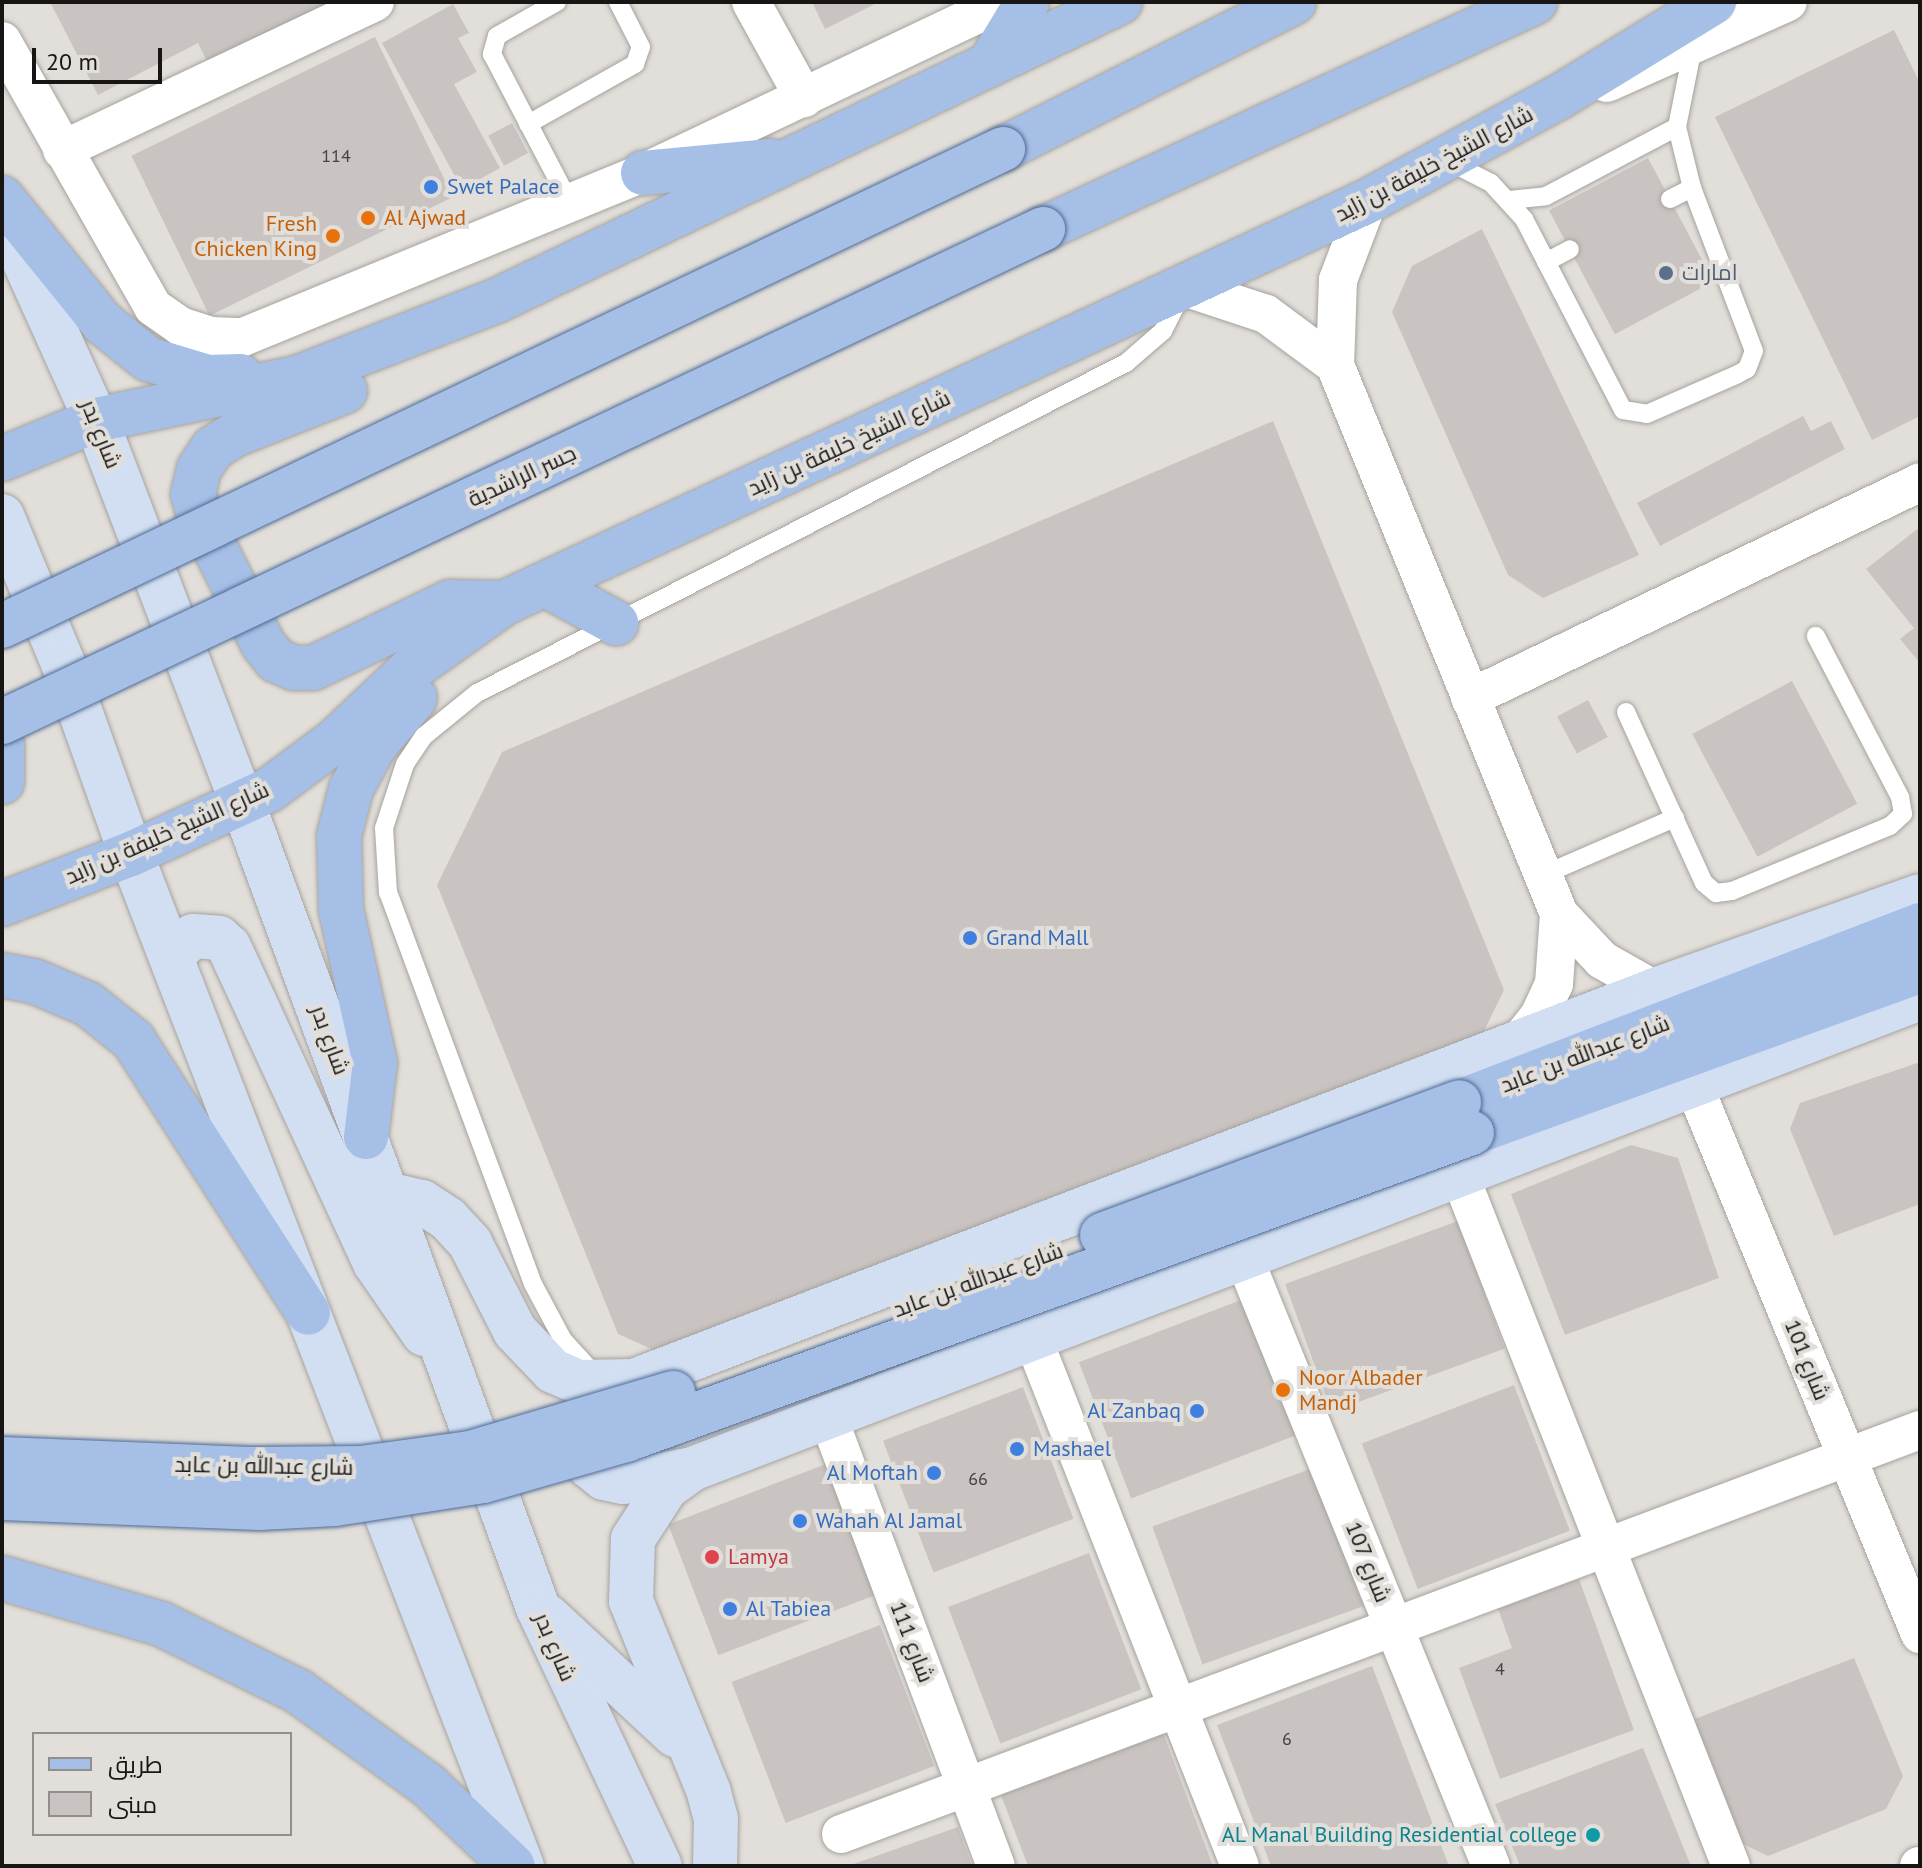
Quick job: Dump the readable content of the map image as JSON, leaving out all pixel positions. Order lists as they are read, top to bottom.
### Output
{
  "streets": {
    "main road": [
      "شارع الشيخ خليفة بن زايد",
      "شارع بدر",
      "جسر الراشدية",
      "شارع عبدالله بن عابد"
    ],
    "street": ["شارع 101", "شارع 107", "شارع 111"]
  },
  "crossings": [
    ["شارع الشيخ خليفة بن زايد", "شارع بدر"]
  ],
  "places": [
    "Swet Palace",
    "Al Ajwad",
    "Fresh Chicken King",
    "امارات",
    "Grand Mall",
    "Noor Albader Mandj",
    "Al Zanbaq",
    "Mashael",
    "Al Moftah",
    "Wahah Al Jamal",
    "Lamya",
    "Al Tabiea",
    "AL Manal Building Residential college"
  ],
  "house_numbers": [
    "114",
    "66",
    "4",
    "6"
  ],
  "legend": ["طريق", "مبنى"],
  "scale_bar": "20 m"
}
